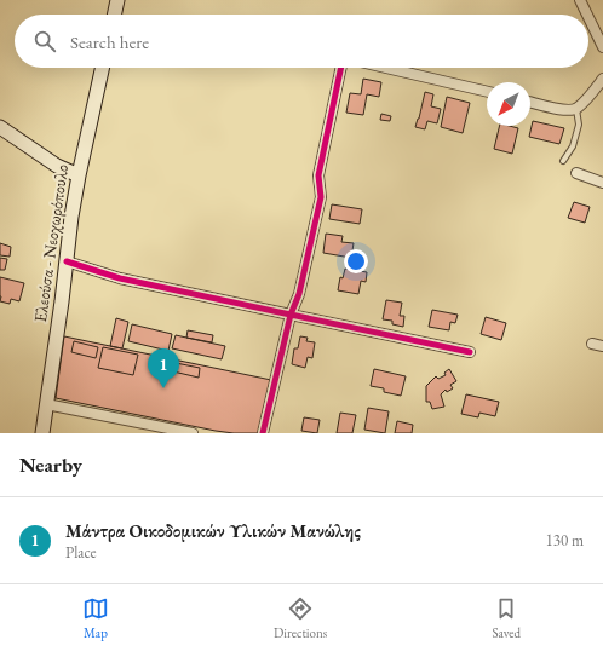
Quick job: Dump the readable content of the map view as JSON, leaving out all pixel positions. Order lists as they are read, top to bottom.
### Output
{
  "streets": {
    "street": ["Ελεούσα - Νεοχωρόπουλο"]
  },
  "north": "bottom left",
  "page": {
    "search": "Search here",
    "pins": "1",
    "heading": "Nearby",
    "list": [
      {
        "mark": "1",
        "name": "Μάντρα Οικοδομικών Υλικών Μανώλης",
        "note": "Place",
        "value": "130 m"
      }
    ],
    "nav": ["Map", "Directions", "Saved"]
  }
}
